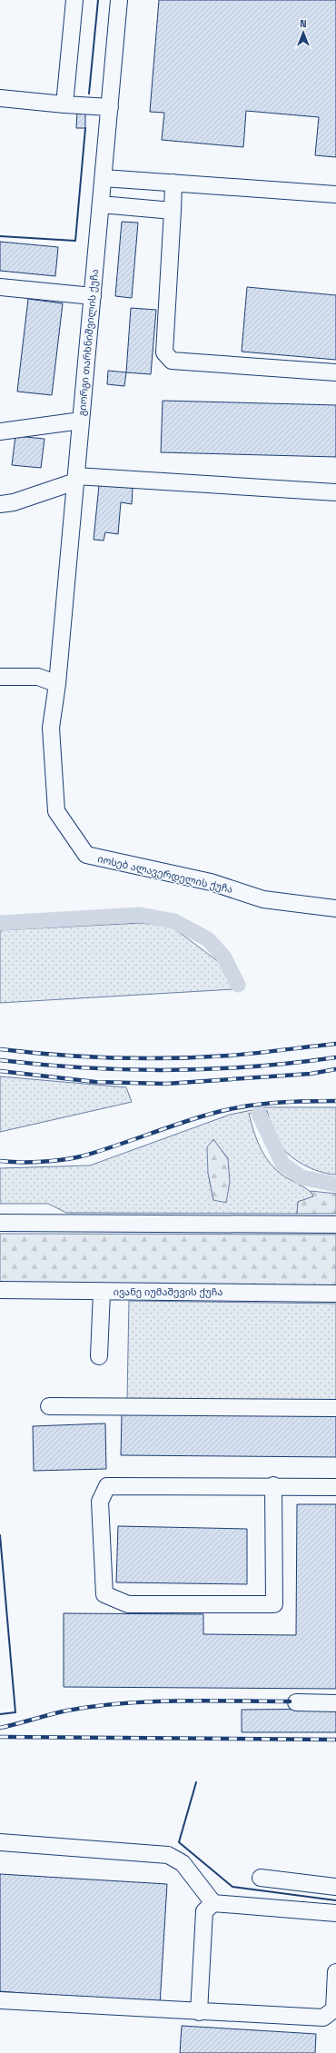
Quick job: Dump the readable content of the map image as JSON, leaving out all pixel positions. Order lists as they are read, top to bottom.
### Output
{
  "streets": {
    "street": ["გიორგი თარხნიშვილის ქუჩა", "იოსებ ალავერდელის ქუჩა", "ივანე იუმაშევის ქუჩა"]
  },
  "crossings": [
    ["გიორგი თარხნიშვილის ქუჩა", "იოსებ ალავერდელის ქუჩა"]
  ],
  "north": "top"
}
